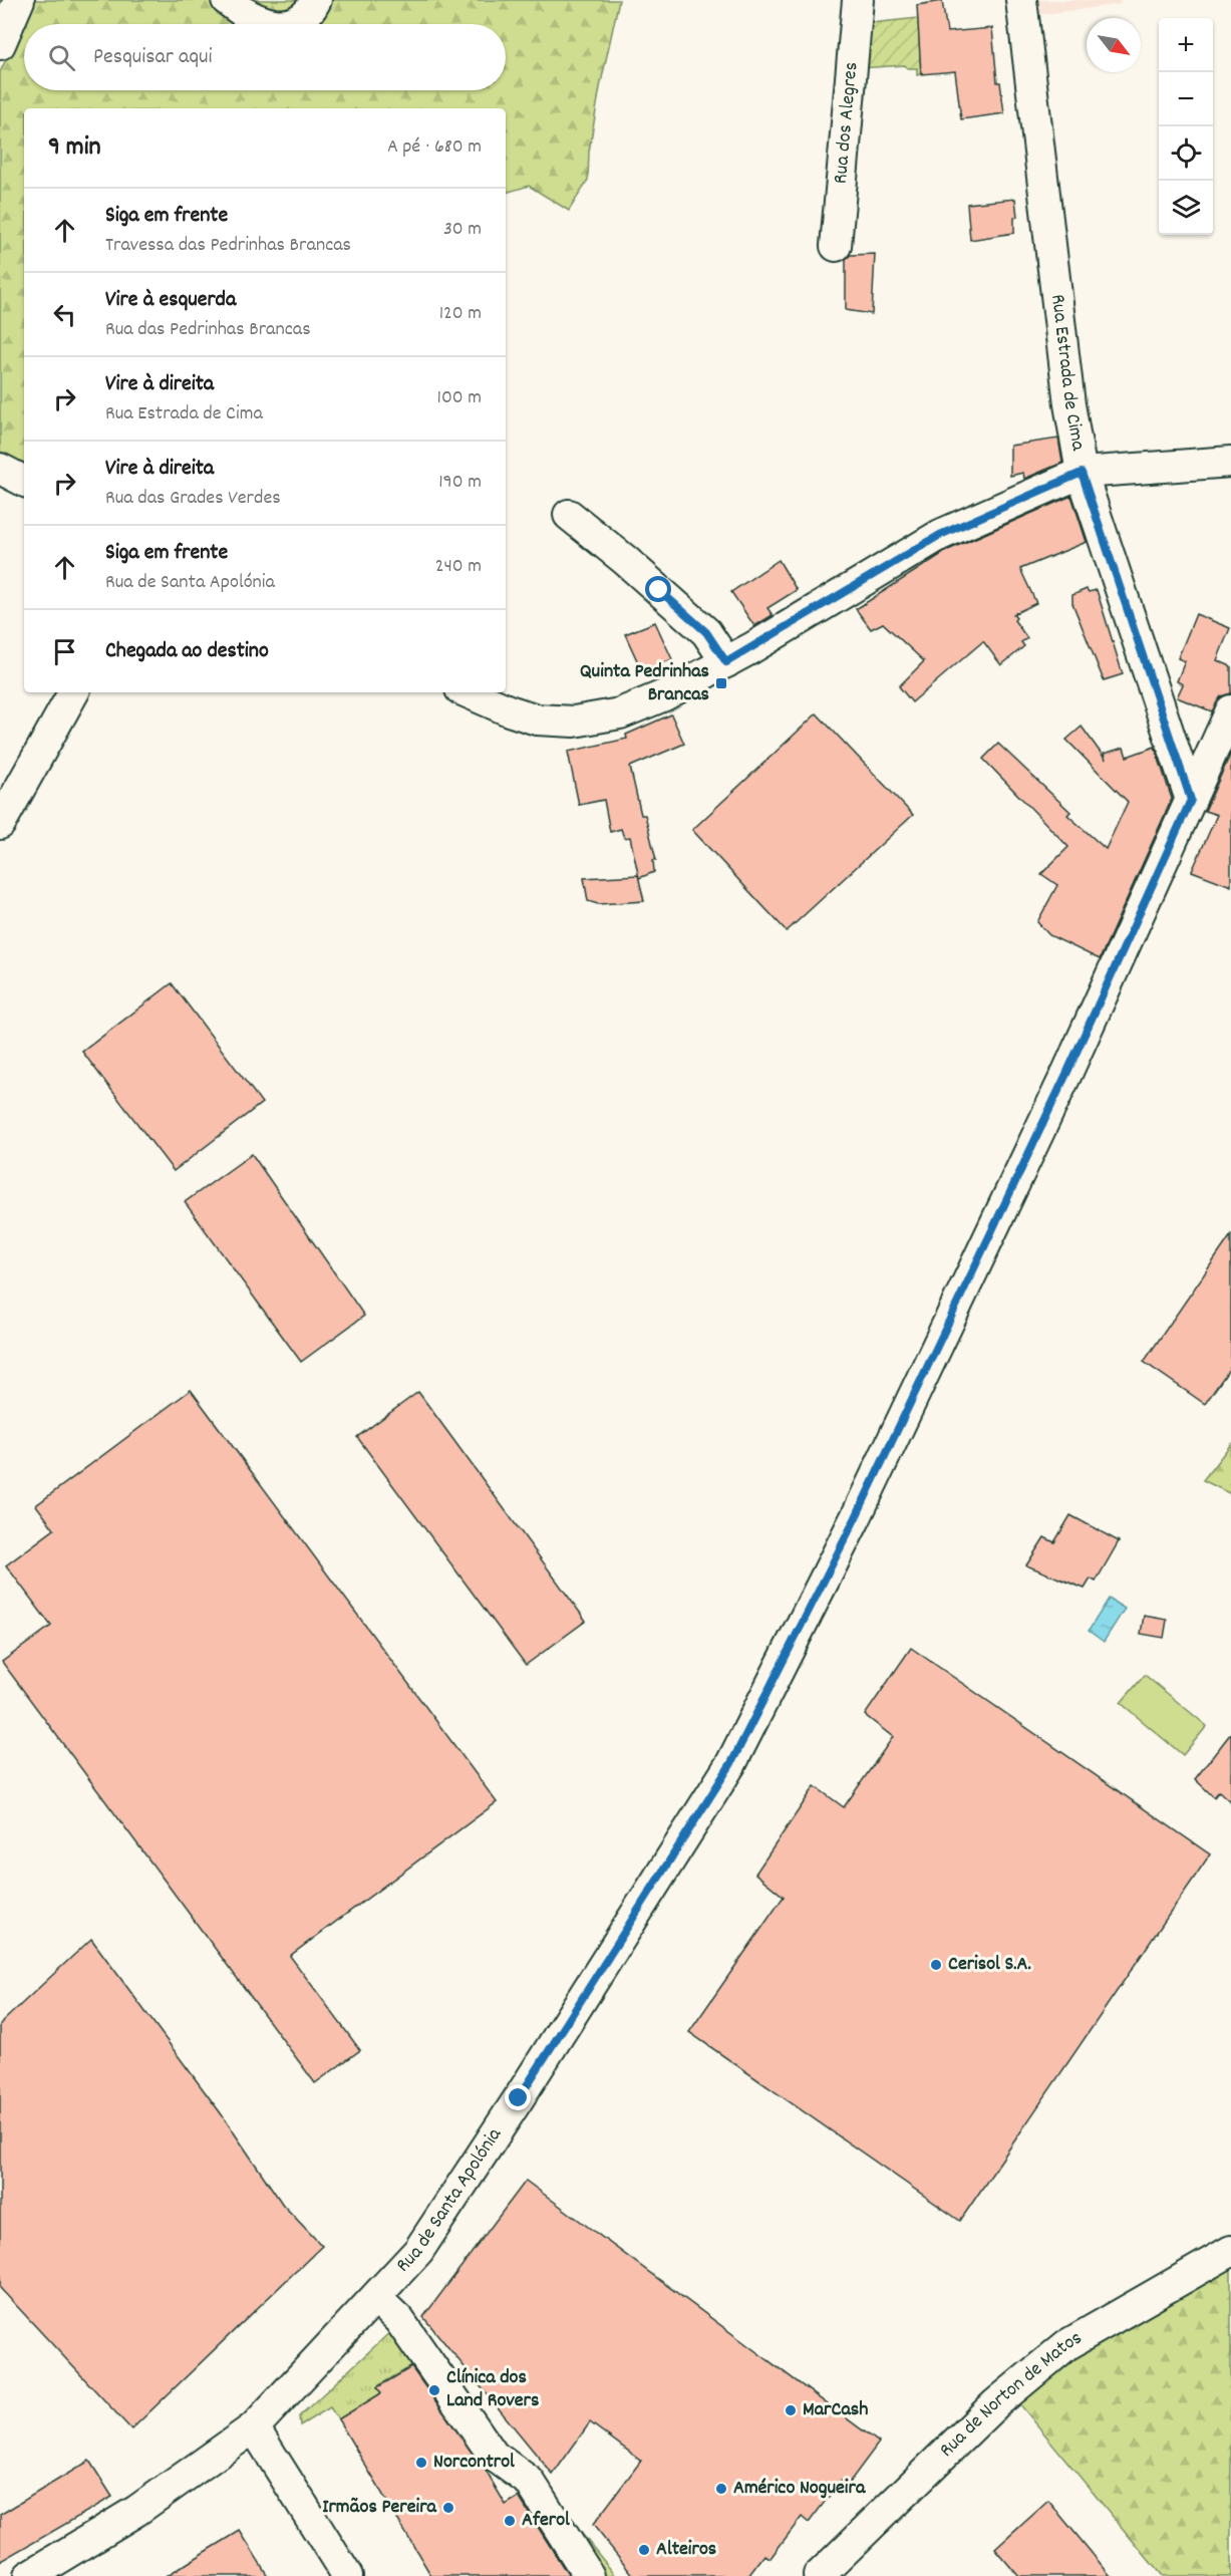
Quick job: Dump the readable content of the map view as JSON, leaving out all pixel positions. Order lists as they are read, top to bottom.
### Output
{
  "streets": {
    "street": [
      "Rua dos Alegres",
      "Rua Estrada de Cima",
      "Rua de Santa Apolónia",
      "Rua de Norton de Matos"
    ]
  },
  "crossings": [
    ["Rua Estrada de Cima", "Rua de Santa Apolónia"]
  ],
  "places": {
    "transit": ["Quinta Pedrinhas Brancas"],
    "other": [
      "Cerisol S.A.",
      "Clínica dos Land Rovers",
      "MarCash",
      "Norcontrol",
      "Américo Nogueira",
      "Irmãos Pereira",
      "Aferol",
      "Alteiros"
    ]
  },
  "north": "bottom right",
  "page": {
    "map_buttons": ["+", "−"],
    "search": "Pesquisar aqui",
    "heading": ["9 min", "A pé · 680 m"],
    "list": [
      ["Siga em frente", "Travessa das Pedrinhas Brancas", "30 m"],
      ["Vire à esquerda", "Rua das Pedrinhas Brancas", "120 m"],
      ["Vire à direita", "Rua Estrada de Cima", "100 m"],
      ["Vire à direita", "Rua das Grades Verdes", "190 m"],
      ["Siga em frente", "Rua de Santa Apolónia", "240 m"],
      "Chegada ao destino"
    ]
  }
}
